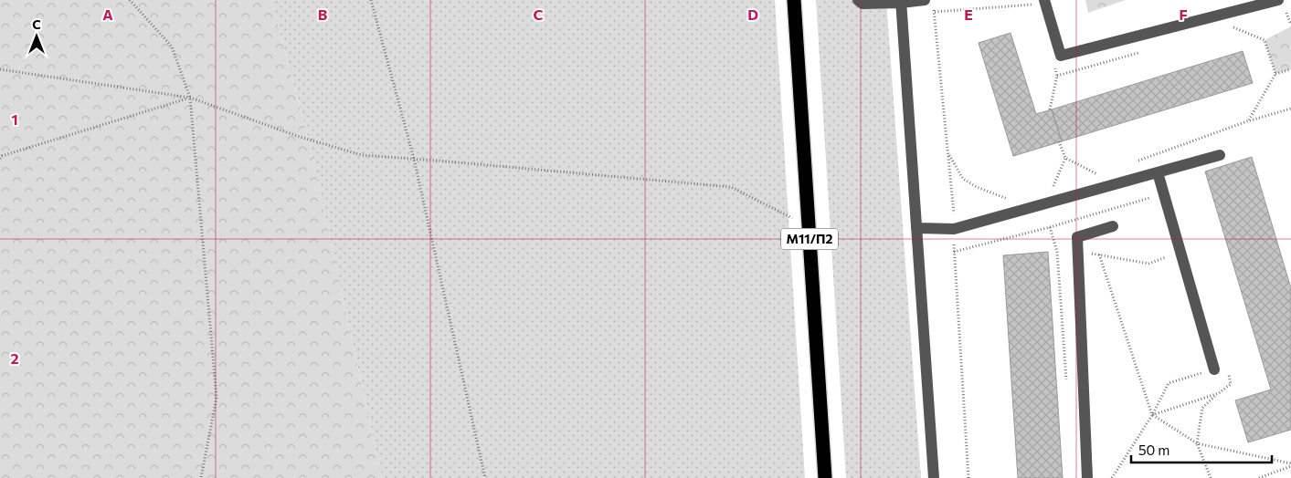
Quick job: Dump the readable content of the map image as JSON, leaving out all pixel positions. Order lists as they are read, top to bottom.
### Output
{
  "streets": {
    "highway": ["М11/П2"]
  },
  "scale_bar": "50 m",
  "north": "top",
  "grid": {
    "columns": [
      "A",
      "B",
      "C",
      "D",
      "E",
      "F"
    ],
    "rows": ["1", "2"]
  }
}
